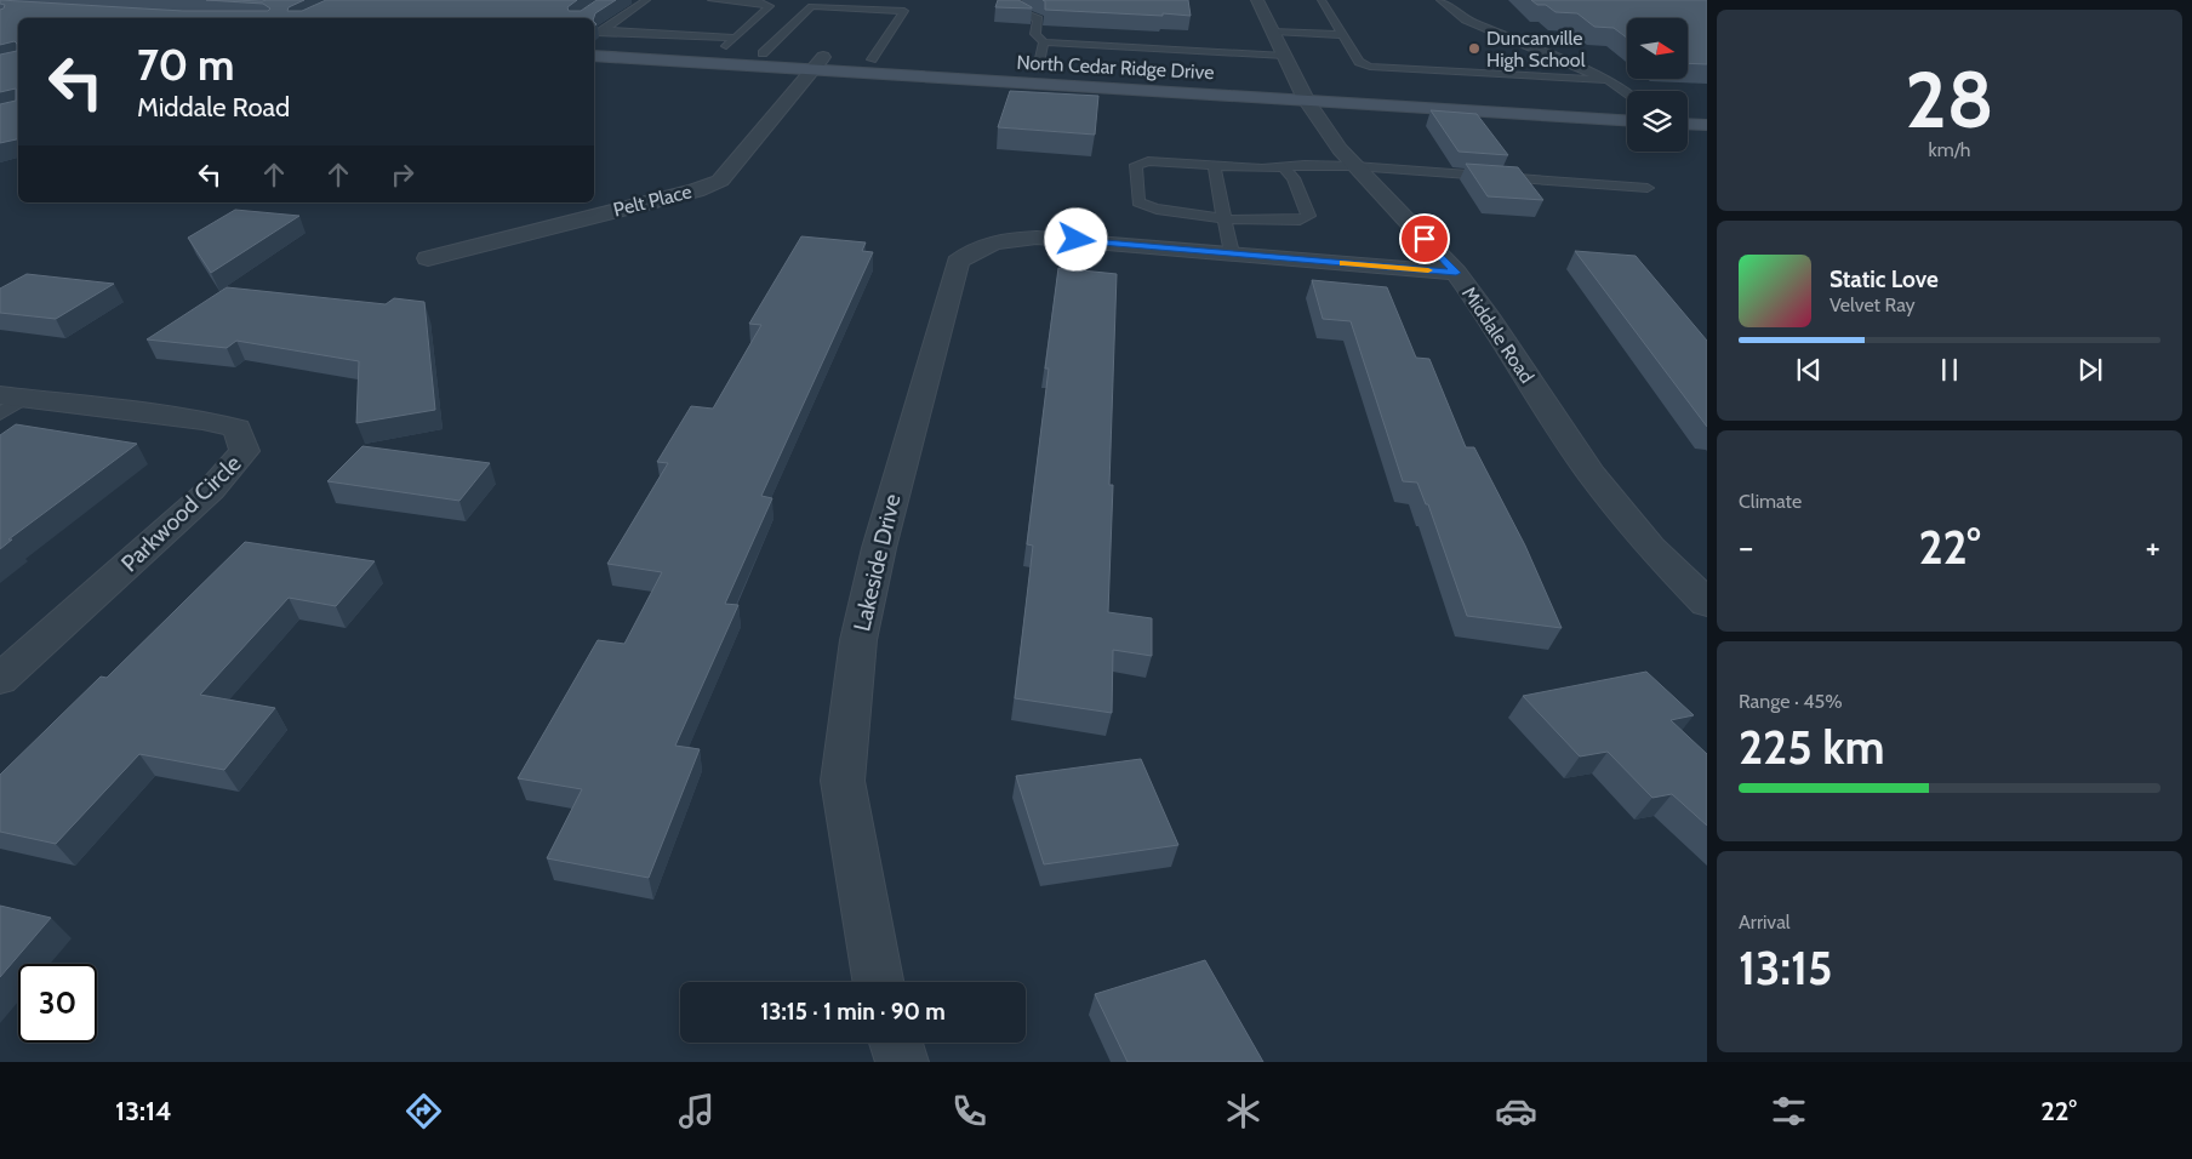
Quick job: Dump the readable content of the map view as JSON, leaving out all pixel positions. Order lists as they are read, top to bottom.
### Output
{
  "streets": {
    "main road": ["North Cedar Ridge Drive"],
    "street": [
      "Pelt Place",
      "Middale Road",
      "Parkwood Circle",
      "Lakeside Drive"
    ]
  },
  "crossings": [
    ["North Cedar Ridge Drive", "Pelt Place"],
    ["North Cedar Ridge Drive", "Middale Road"],
    ["Middale Road", "Lakeside Drive"]
  ],
  "places": ["Duncanville High School"],
  "north": "right",
  "page": {
    "tile": [
      ["28", "km/h"],
      "Climate",
      ["Range · 45%", "225 km"],
      ["Arrival", "13:15"]
    ],
    "turn": ["70 m", "Middale Road"],
    "song": ["Static Love", "Velvet Ray"],
    "heat": ["−", "22°", "+"],
    "limit": "30",
    "trip": "13:15 · 1 min · 90 m",
    "tabs": ["13:14", "22°"]
  }
}
